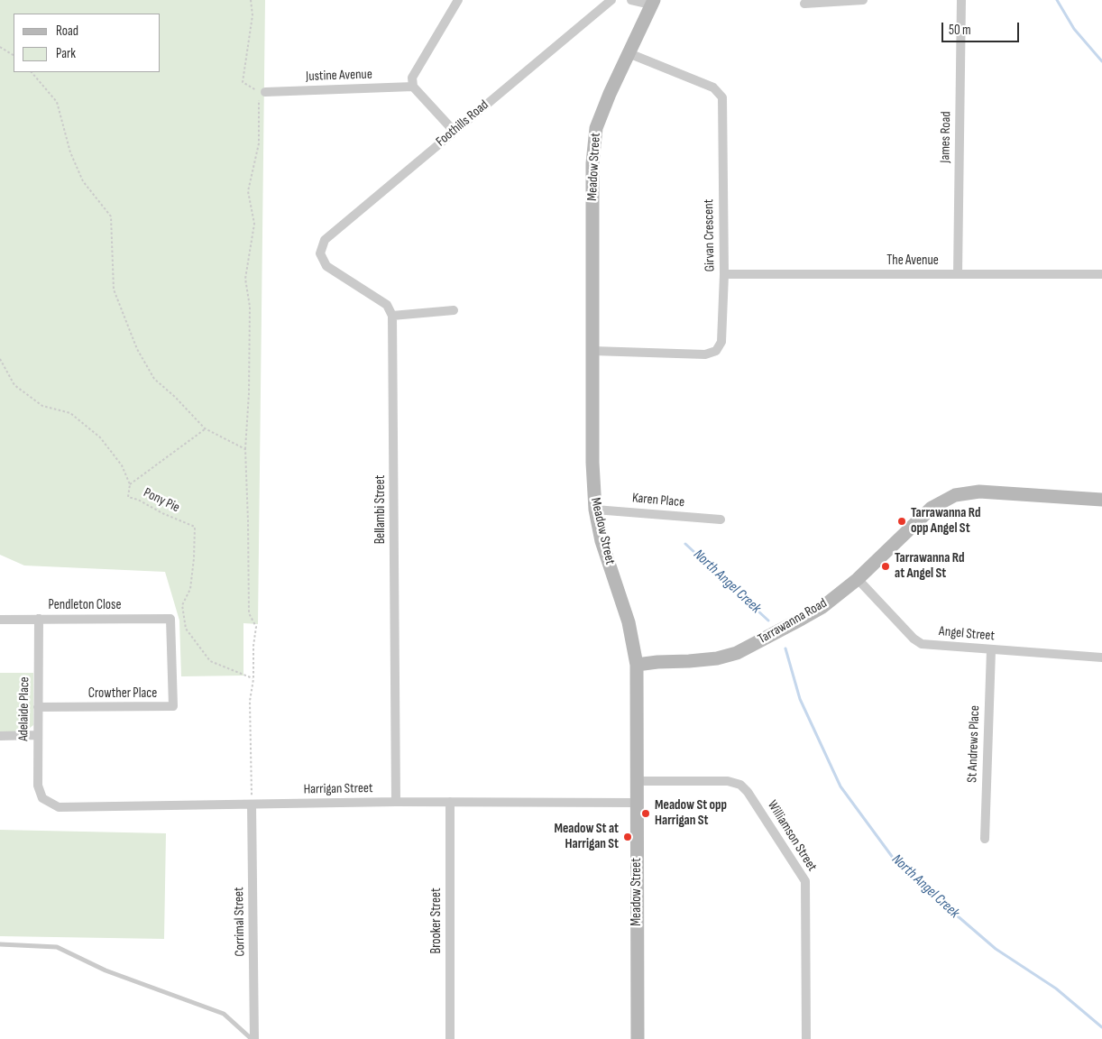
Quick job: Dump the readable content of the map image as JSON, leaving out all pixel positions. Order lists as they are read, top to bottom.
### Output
{
  "streets": {
    "main road": ["Meadow Street", "Tarrawanna Road"],
    "street": [
      "Justine Avenue",
      "Foothills Road",
      "James Road",
      "Girvan Crescent",
      "The Avenue",
      "Karen Place",
      "Bellambi Street",
      "Pendleton Close",
      "Angel Street",
      "Crowther Place",
      "Adelaide Place",
      "St Andrews Place",
      "Harrigan Street",
      "Williamson Street",
      "Brooker Street",
      "Corrimal Street"
    ],
    "path": ["Pony Pie"]
  },
  "crossings": [
    ["Foothills Road", "Bellambi Street"],
    ["James Road", "The Avenue"],
    ["Meadow Street", "Girvan Crescent"],
    ["Meadow Street", "Karen Place"],
    ["Meadow Street", "Tarrawanna Road"],
    ["Meadow Street", "Harrigan Street"],
    ["Meadow Street", "Williamson Street"],
    ["Girvan Crescent", "The Avenue"],
    ["Bellambi Street", "Harrigan Street"],
    ["Pendleton Close", "Crowther Place"],
    ["Pendleton Close", "Adelaide Place"],
    ["Tarrawanna Road", "Angel Street"],
    ["Angel Street", "St Andrews Place"],
    ["Crowther Place", "Adelaide Place"],
    ["Adelaide Place", "Harrigan Street"],
    ["Harrigan Street", "Brooker Street"],
    ["Harrigan Street", "Corrimal Street"]
  ],
  "water": ["North Angel Creek"],
  "places": [
    "Tarrawanna Rd opp Angel St",
    "Tarrawanna Rd at Angel St",
    "Meadow St opp Harrigan St",
    "Meadow St at Harrigan St"
  ],
  "legend": ["Road", "Park"],
  "scale_bar": "50 m"
}
